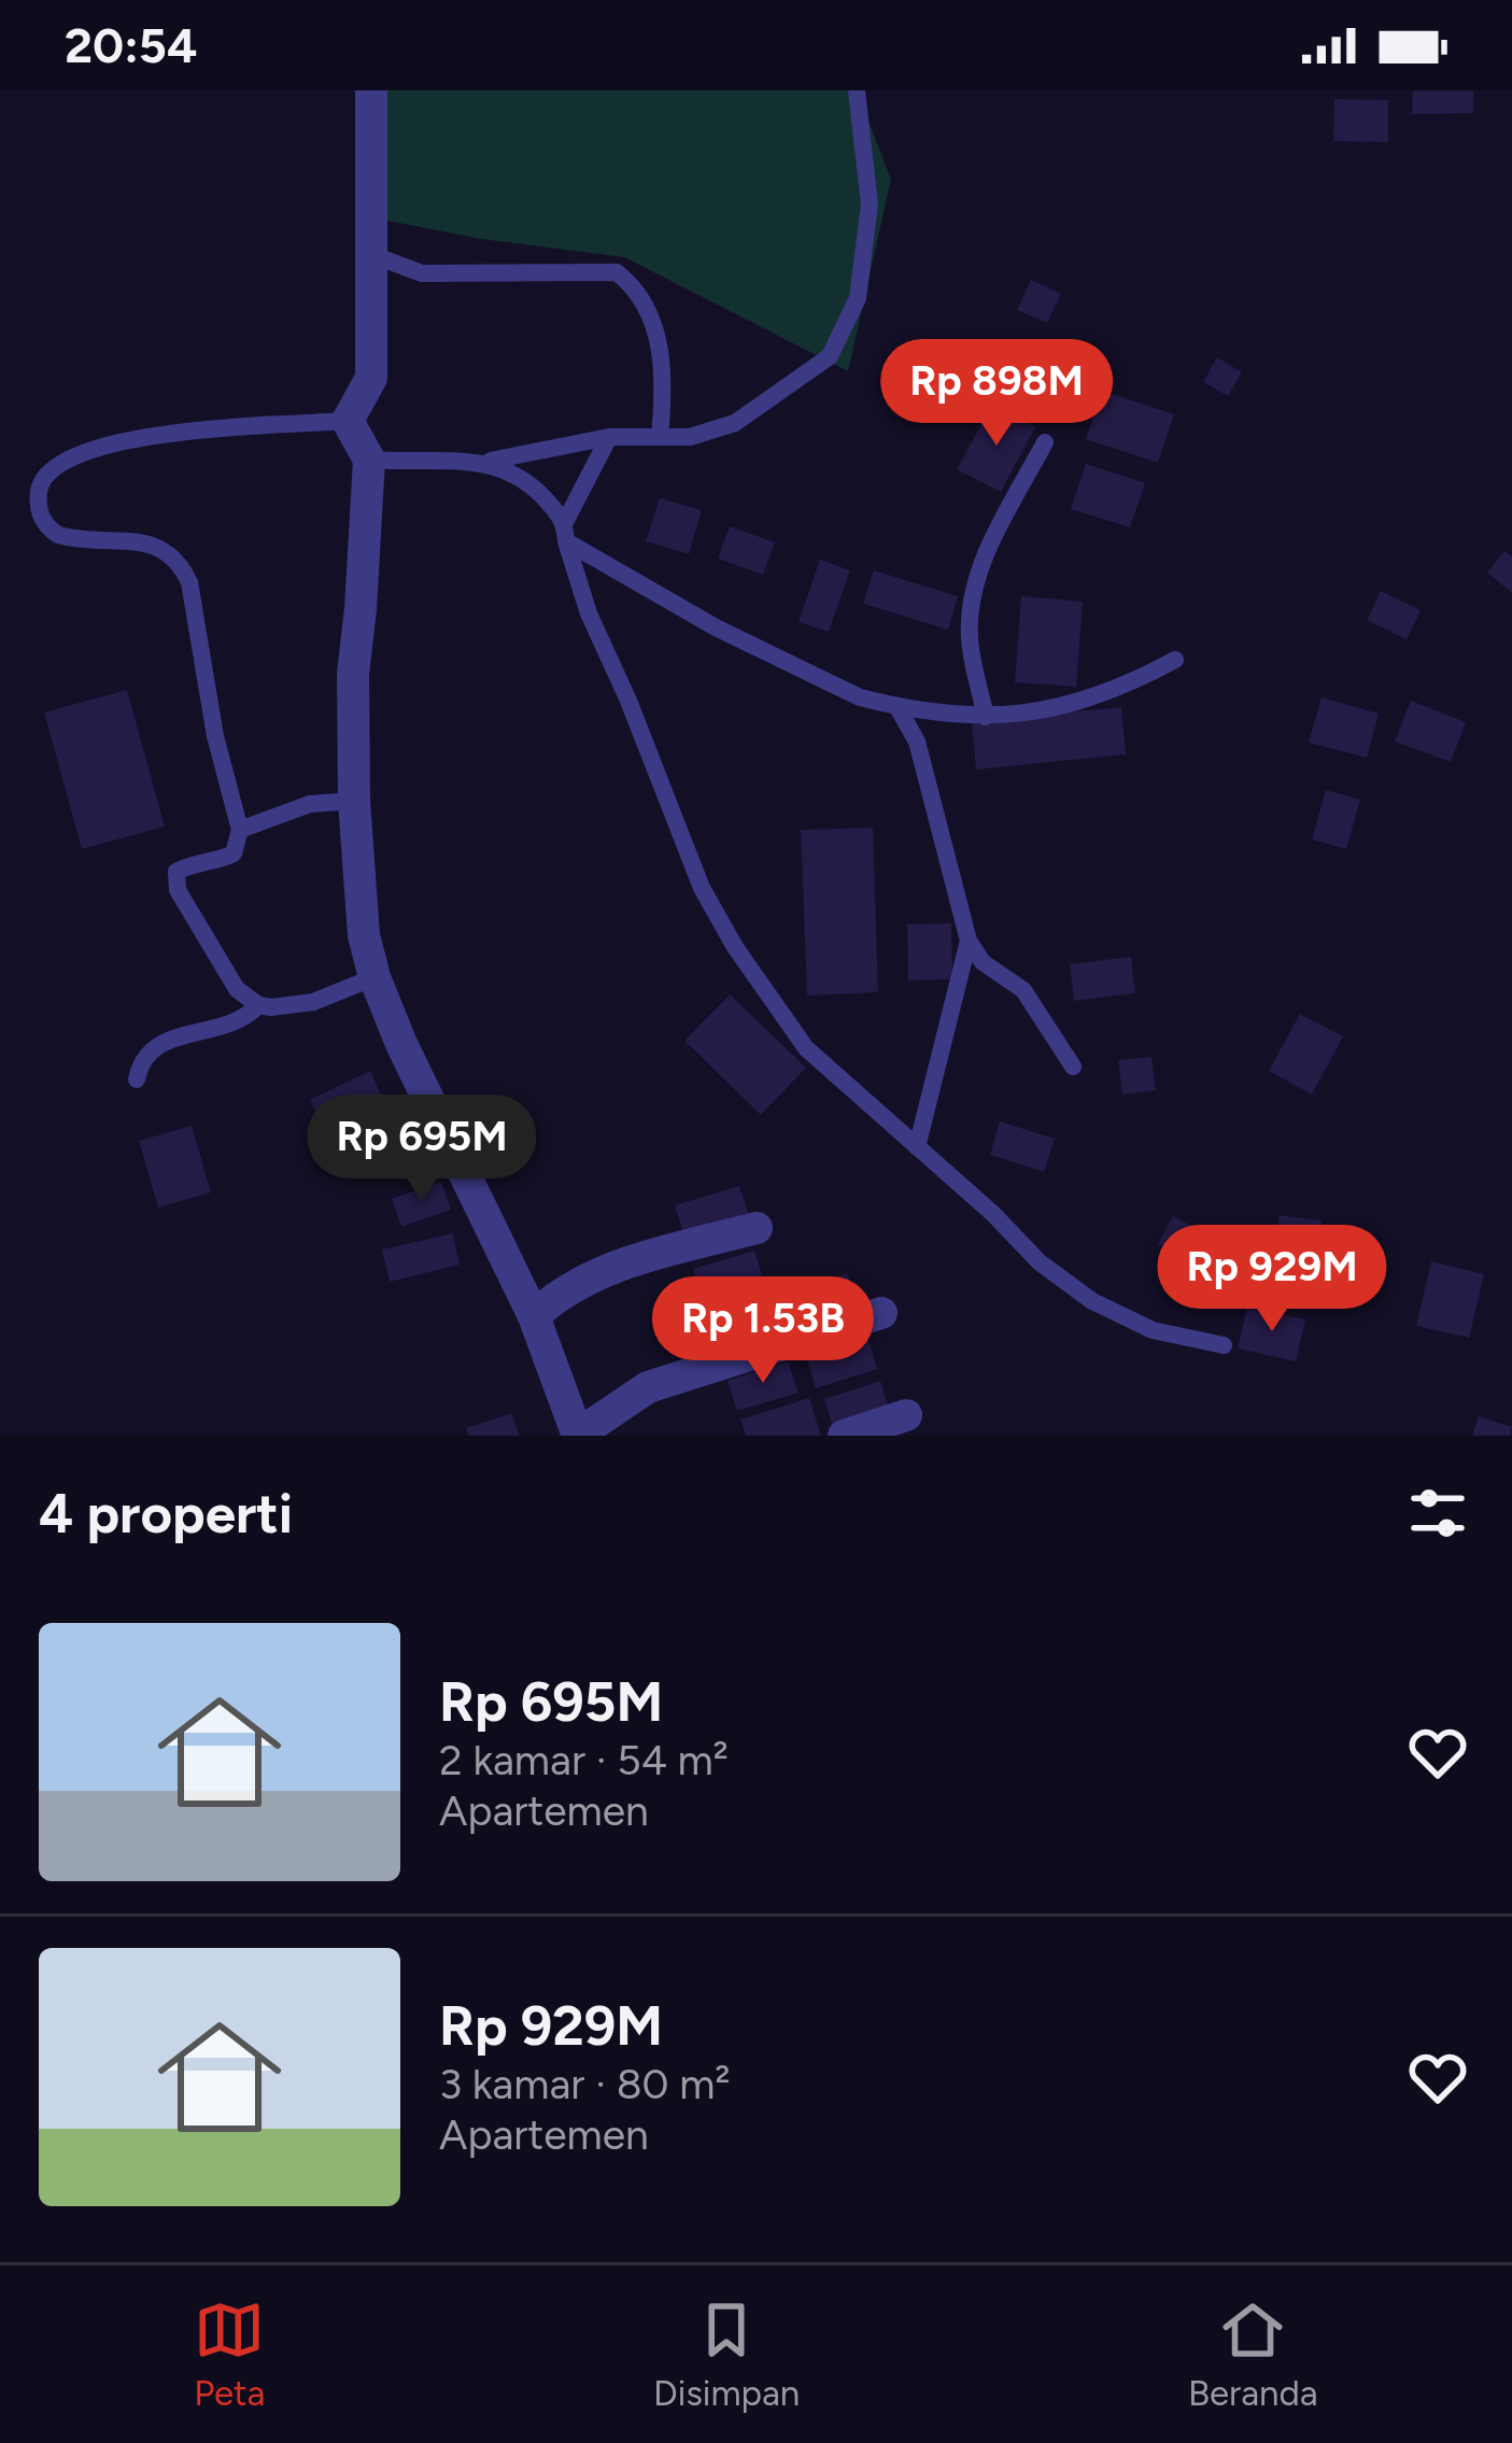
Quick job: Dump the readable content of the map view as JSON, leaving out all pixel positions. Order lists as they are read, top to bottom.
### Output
{
  "page": {
    "status": "20:54",
    "price": [
      "Rp 898M",
      "Rp 695M",
      "Rp 929M",
      "Rp 1.53B"
    ],
    "heading": "4 properti",
    "list": [
      {
        "name": "Rp 695M",
        "note": "2 kamar · 54 m² · Apartemen"
      },
      {
        "name": "Rp 929M",
        "note": "3 kamar · 80 m² · Apartemen"
      }
    ],
    "tabs": ["Peta", "Disimpan", "Beranda"]
  }
}
